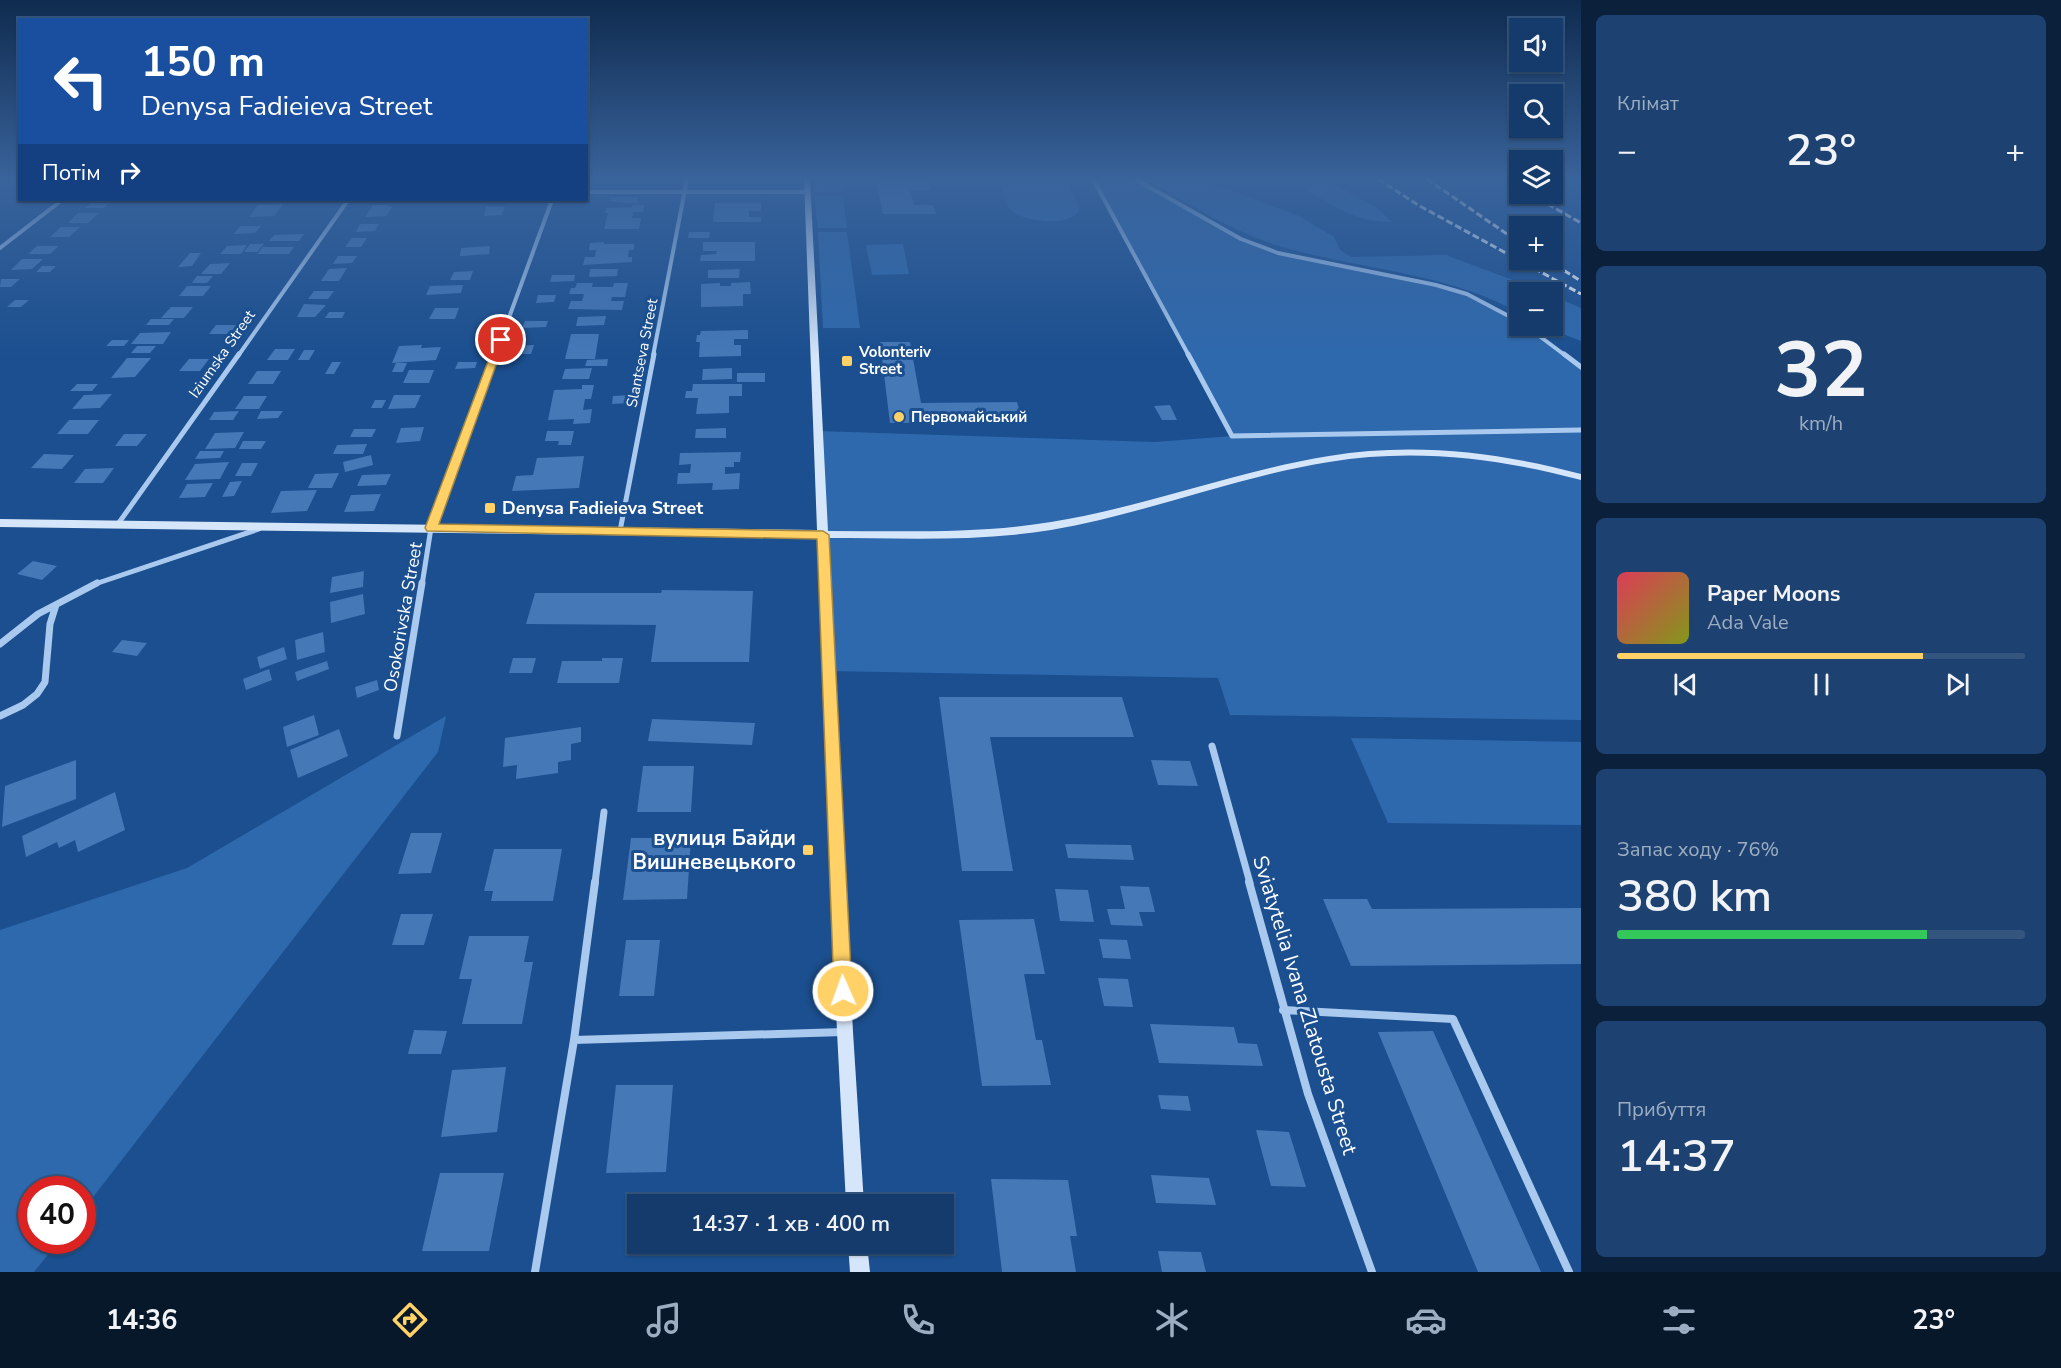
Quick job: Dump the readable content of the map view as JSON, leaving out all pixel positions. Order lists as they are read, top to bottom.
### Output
{
  "streets": {
    "street": [
      "Slantseva Street",
      "Iziumska Street",
      "Osokorivska Street",
      "Sviatytelia Ivana Zlatousta Street"
    ]
  },
  "places": {
    "transit": ["Volonteriv Street", "Denysa Fadieieva Street", "вулиця Байди Вишневецького"],
    "other": ["Первомайський"]
  },
  "page": {
    "tile": [
      "Клімат",
      ["32", "km/h"],
      ["Запас ходу · 76%", "380 km"],
      ["Прибуття", "14:37"]
    ],
    "map_buttons": ["+", "−"],
    "turn": ["150 m", "Denysa Fadieieva Street"],
    "heat": ["−", "23°", "+"],
    "then": "Потім",
    "song": ["Paper Moons", "Ada Vale"],
    "limit": "40",
    "trip": "14:37 · 1 хв · 400 m",
    "tabs": ["14:36", "23°"]
  }
}
